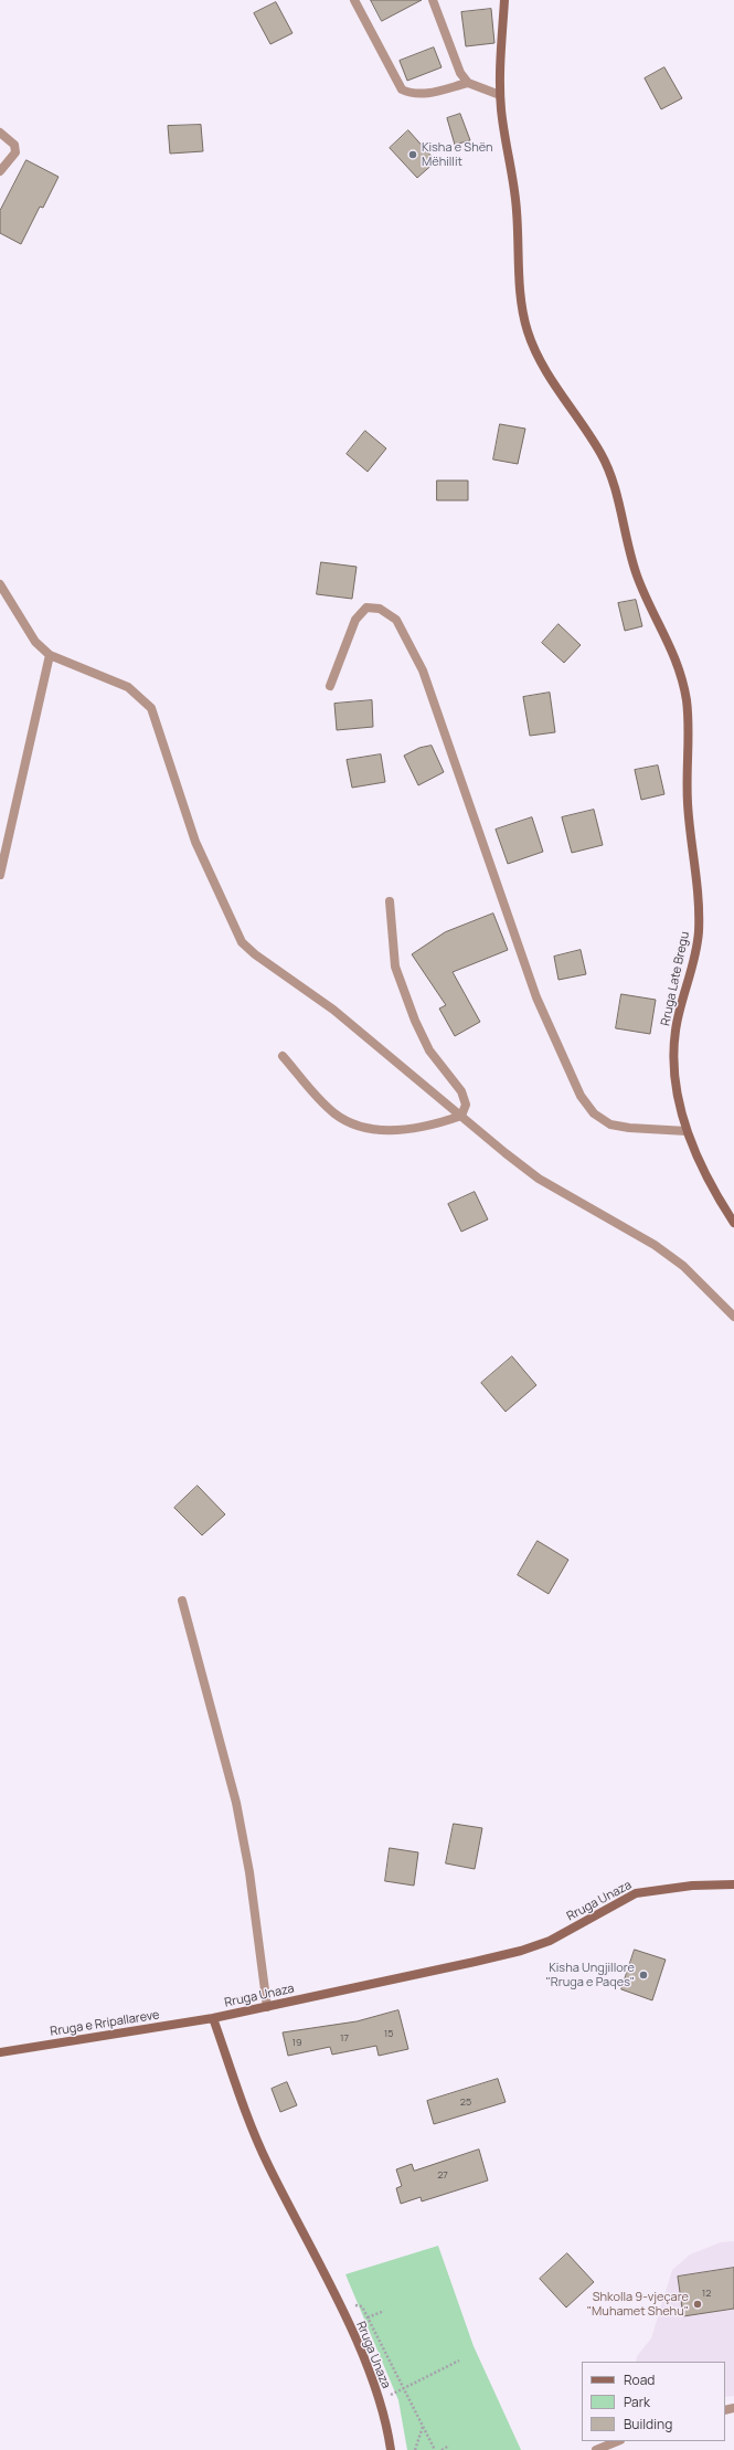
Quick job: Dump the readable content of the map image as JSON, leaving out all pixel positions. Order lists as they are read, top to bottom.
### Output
{
  "streets": {
    "main road": ["Rruga Late Bregu", "Rruga Unaza", "Rruga e Rripallareve"]
  },
  "crossings": [
    ["Rruga Unaza", "Rruga e Rripallareve"]
  ],
  "places": ["Kisha e Shën Mëhillit", "Kisha Ungjillore \"Rruga e Paqes\"", "Shkolla 9-vjeçare \"Muhamet Shehu\""],
  "house_numbers": [
    "15",
    "17",
    "19",
    "25",
    "27",
    "12"
  ],
  "legend": ["Road", "Park", "Building"]
}
